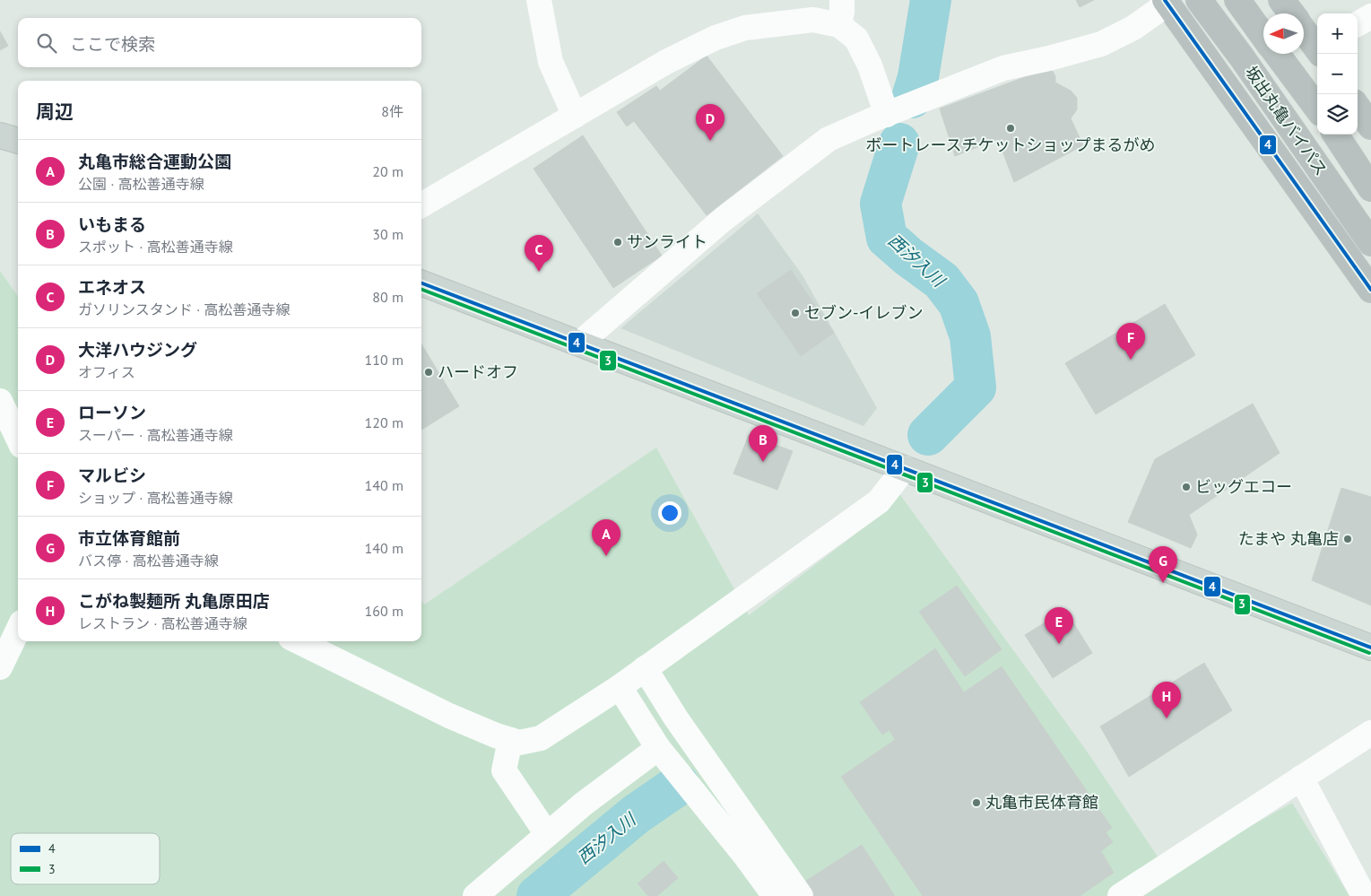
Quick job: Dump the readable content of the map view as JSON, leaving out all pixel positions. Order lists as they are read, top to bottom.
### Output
{
  "streets": {
    "highway": ["坂出丸亀バイパス"]
  },
  "water": ["西汐入川"],
  "places": [
    "ボートレースチケットショップまるがめ",
    "サンライト",
    "セブン-イレブン",
    "ハードオフ",
    "ビッグエコー",
    "たまや 丸亀店",
    "丸亀市民体育館"
  ],
  "lines": ["transit line 4", "transit line 3"],
  "legend": ["4", "3"],
  "north": "left",
  "page": {
    "map_buttons": ["+", "−"],
    "search": "ここで検索",
    "heading": ["周辺", "8件"],
    "pins": [
      "D",
      "C",
      "F",
      "B",
      "A",
      "G",
      "E",
      "H"
    ],
    "list": [
      {
        "mark": "A",
        "name": "丸亀市総合運動公園",
        "note": "公園 · 高松善通寺線",
        "value": "20 m"
      },
      {
        "mark": "B",
        "name": "いもまる",
        "note": "スポット · 高松善通寺線",
        "value": "30 m"
      },
      {
        "mark": "C",
        "name": "エネオス",
        "note": "ガソリンスタンド · 高松善通寺線",
        "value": "80 m"
      },
      {
        "mark": "D",
        "name": "大洋ハウジング",
        "note": "オフィス",
        "value": "110 m"
      },
      {
        "mark": "E",
        "name": "ローソン",
        "note": "スーパー · 高松善通寺線",
        "value": "120 m"
      },
      {
        "mark": "F",
        "name": "マルビシ",
        "note": "ショップ · 高松善通寺線",
        "value": "140 m"
      },
      {
        "mark": "G",
        "name": "市立体育館前",
        "note": "バス停 · 高松善通寺線",
        "value": "140 m"
      },
      {
        "mark": "H",
        "name": "こがね製麺所 丸亀原田店",
        "note": "レストラン · 高松善通寺線",
        "value": "160 m"
      }
    ]
  }
}
